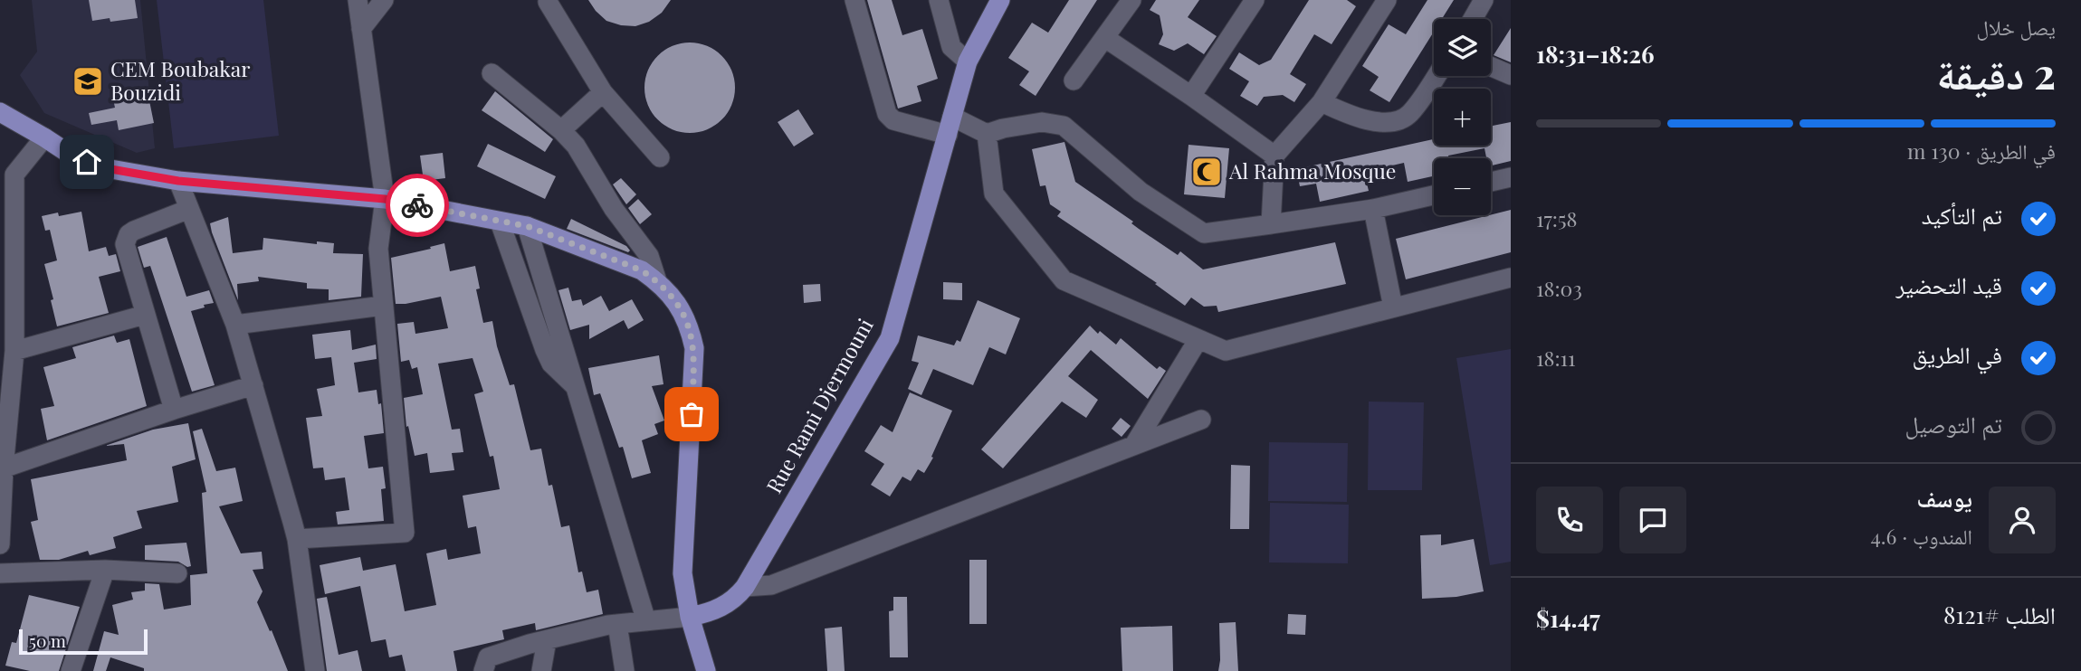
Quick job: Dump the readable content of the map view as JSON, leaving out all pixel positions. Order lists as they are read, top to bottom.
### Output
{
  "streets": {
    "main road": ["Rue Rami Djermouni"]
  },
  "places": {
    "school or university": ["CEM Boubakar Bouzidi"],
    "mosque": ["Al Rahma Mosque"]
  },
  "scale_bar": "50 m",
  "page": {
    "heading": ["2 دقيقة", "يصل خلال", "18:26–18:31"],
    "panel": [
      "يوسف",
      "المندوب · 4.6",
      "الطلب #8121",
      "$14.47"
    ],
    "map_buttons": ["+", "−"],
    "bar": "في الطريق · 130 m",
    "list": [
      ["تم التأكيد", "17:58"],
      ["قيد التحضير", "18:03"],
      ["في الطريق", "18:11"],
      "تم التوصيل"
    ],
    "scale": "50 m"
  }
}
